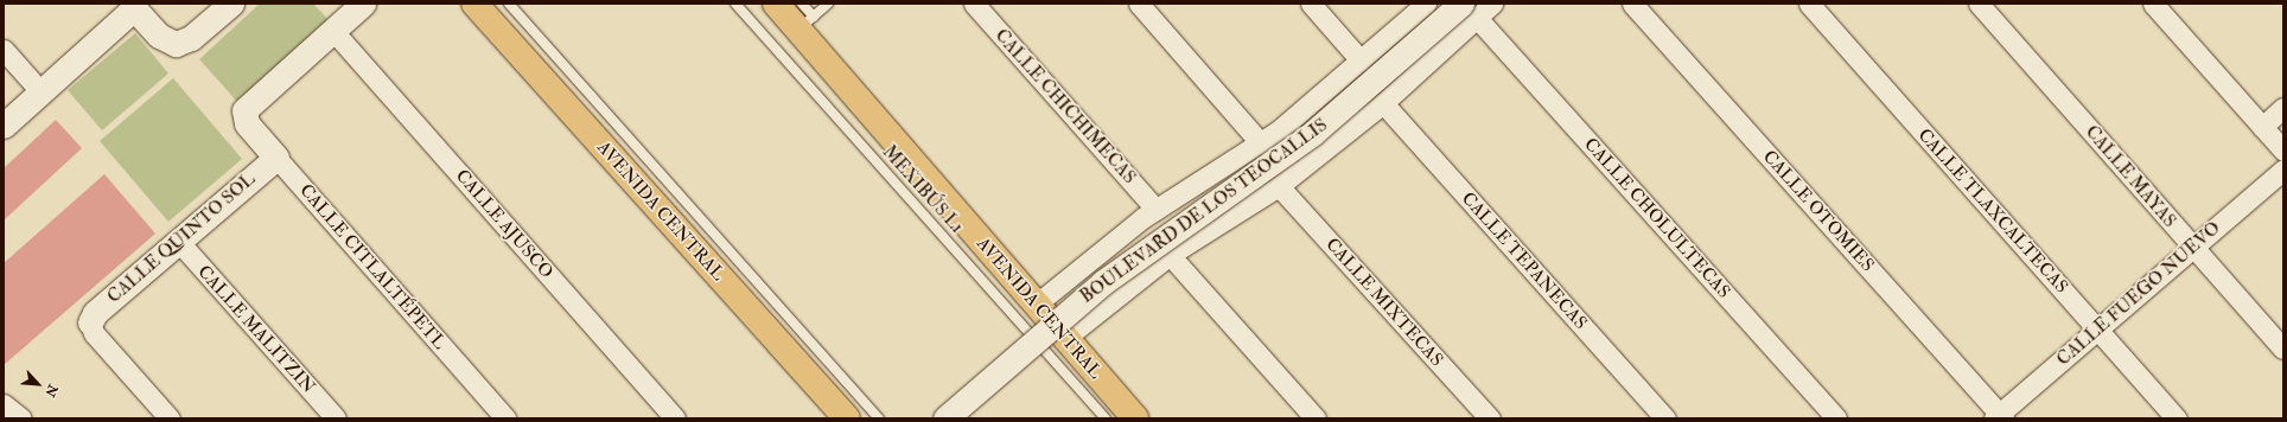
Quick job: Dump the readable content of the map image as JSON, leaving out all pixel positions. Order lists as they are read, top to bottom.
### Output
{
  "streets": {
    "highway": ["AVENIDA CENTRAL"],
    "street": [
      "CALLE CHICHIMECAS",
      "CALLE MAYAS",
      "BOULEVARD DE LOS TEOCALLIS",
      "CALLE OTOMIES",
      "CALLE TLAXCALTECAS",
      "CALLE CHOLULTECAS",
      "CALLE AJUSCO",
      "CALLE QUINTO SOL",
      "CALLE TEPANECAS",
      "CALLE CITLALTÉPETL",
      "CALLE FUEGO NUEVO",
      "CALLE MIXTECAS",
      "CALLE MALITZIN"
    ],
    "lane": ["MEXIBÚS L1"]
  },
  "crossings": [
    ["CALLE CHICHIMECAS", "BOULEVARD DE LOS TEOCALLIS"],
    ["CALLE MAYAS", "CALLE FUEGO NUEVO"],
    ["AVENIDA CENTRAL", "BOULEVARD DE LOS TEOCALLIS"],
    ["BOULEVARD DE LOS TEOCALLIS", "CALLE CHOLULTECAS"],
    ["BOULEVARD DE LOS TEOCALLIS", "CALLE TEPANECAS"],
    ["BOULEVARD DE LOS TEOCALLIS", "CALLE MIXTECAS"],
    ["CALLE OTOMIES", "CALLE FUEGO NUEVO"],
    ["CALLE TLAXCALTECAS", "CALLE FUEGO NUEVO"],
    ["CALLE AJUSCO", "CALLE CITLALTÉPETL"],
    ["CALLE QUINTO SOL", "CALLE CITLALTÉPETL"],
    ["CALLE QUINTO SOL", "CALLE MALITZIN"]
  ],
  "north": "bottom right"
}
